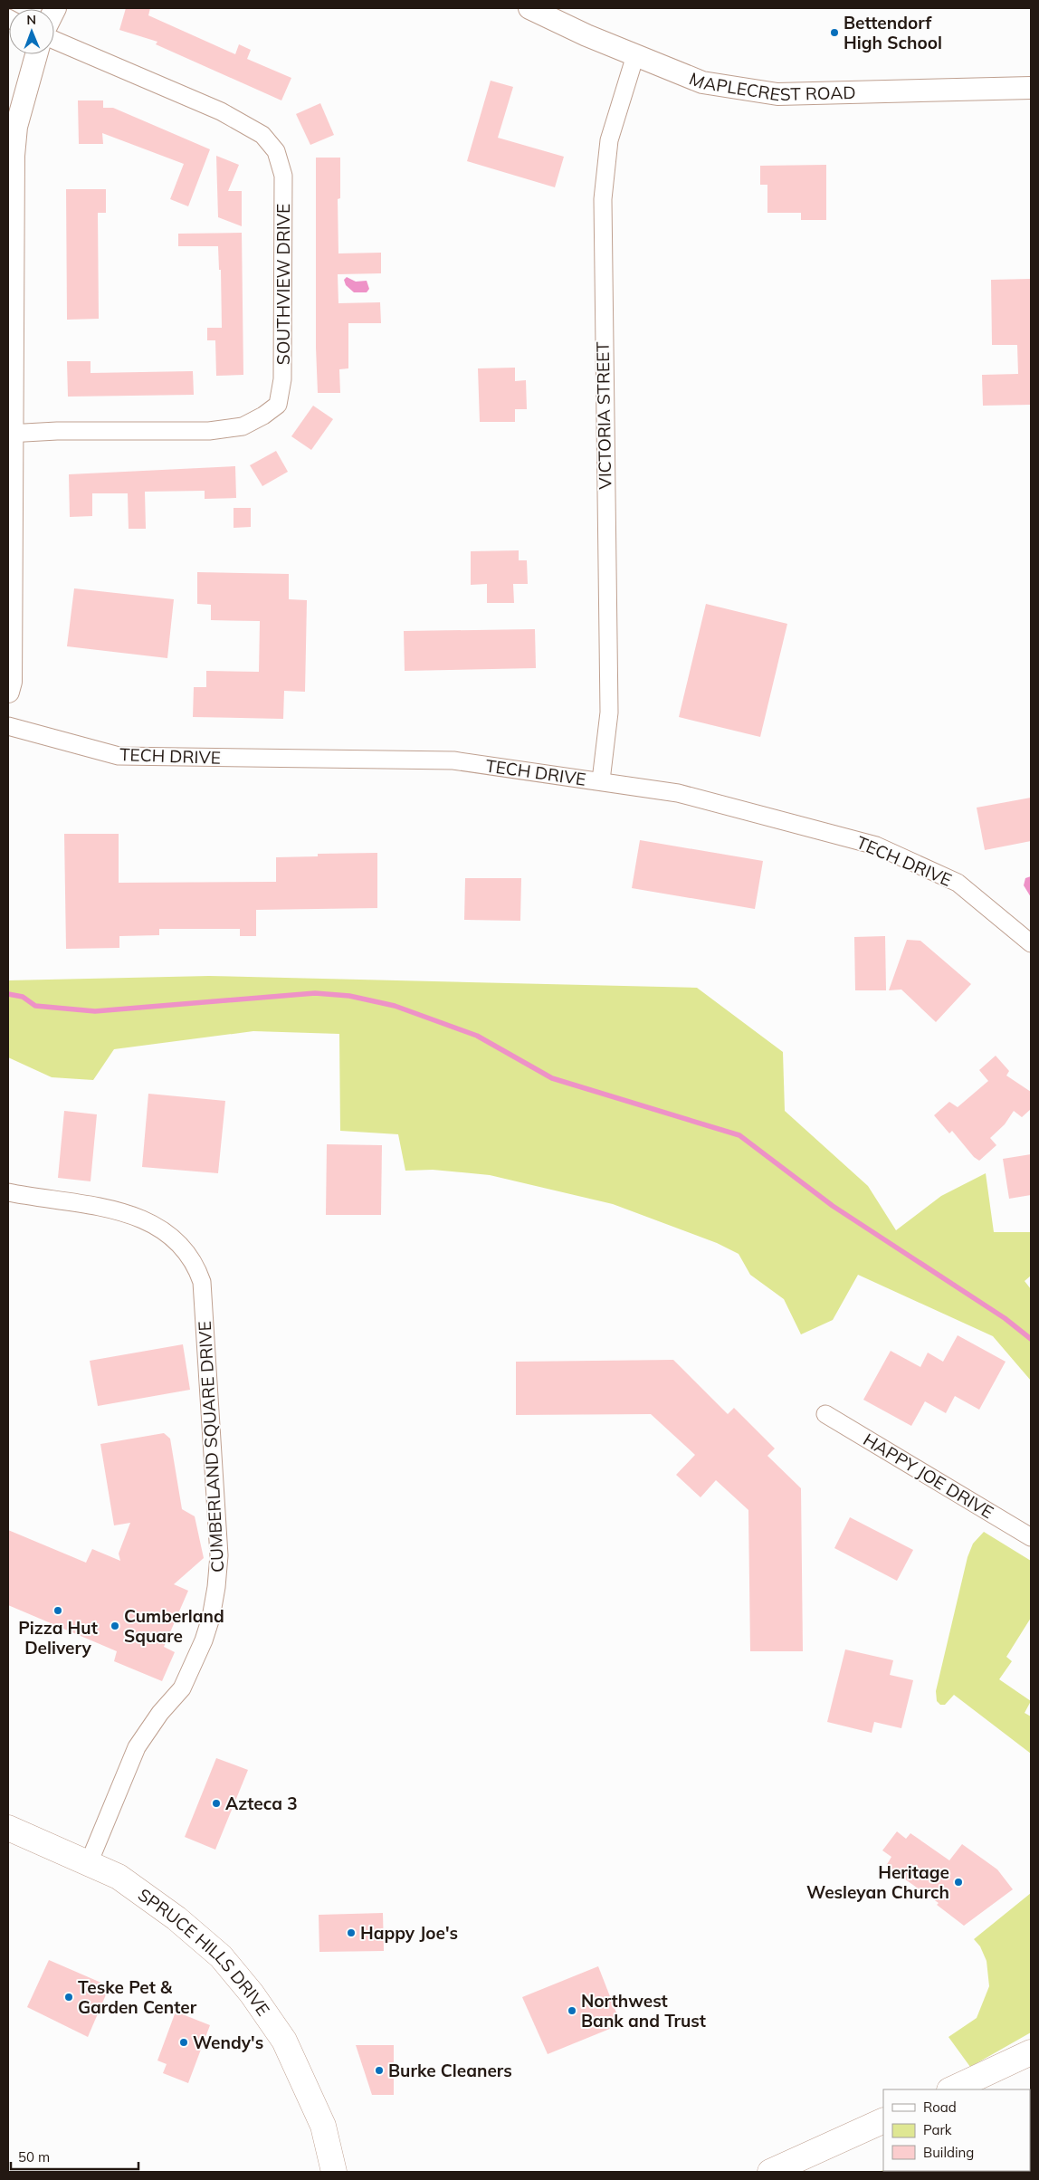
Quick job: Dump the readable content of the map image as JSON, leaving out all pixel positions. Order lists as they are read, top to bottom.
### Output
{
  "streets": {
    "main road": ["SPRUCE HILLS DRIVE"],
    "street": [
      "MAPLECREST ROAD",
      "SOUTHVIEW DRIVE",
      "VICTORIA STREET",
      "TECH DRIVE",
      "CUMBERLAND SQUARE DRIVE",
      "HAPPY JOE DRIVE"
    ]
  },
  "crossings": [
    ["MAPLECREST ROAD", "VICTORIA STREET"],
    ["VICTORIA STREET", "TECH DRIVE"],
    ["CUMBERLAND SQUARE DRIVE", "SPRUCE HILLS DRIVE"]
  ],
  "places": [
    "Bettendorf High School",
    "Pizza Hut Delivery",
    "Cumberland Square",
    "Azteca 3",
    "Heritage Wesleyan Church",
    "Happy Joe's",
    "Teske Pet & Garden Center",
    "Northwest Bank and Trust",
    "Wendy's",
    "Burke Cleaners"
  ],
  "legend": ["Road", "Park", "Building"],
  "scale_bar": "50 m",
  "north": "top"
}
